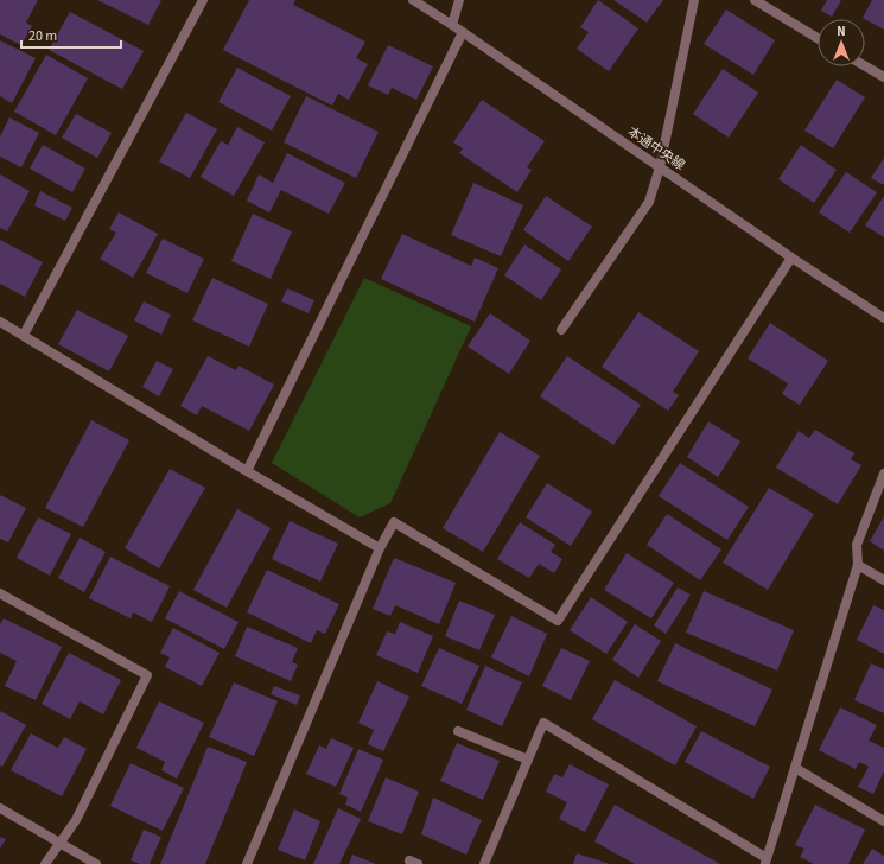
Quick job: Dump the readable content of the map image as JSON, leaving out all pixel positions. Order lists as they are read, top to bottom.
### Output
{
  "streets": {
    "street": ["本通中央線"]
  },
  "scale_bar": "20 m",
  "north": "top"
}
